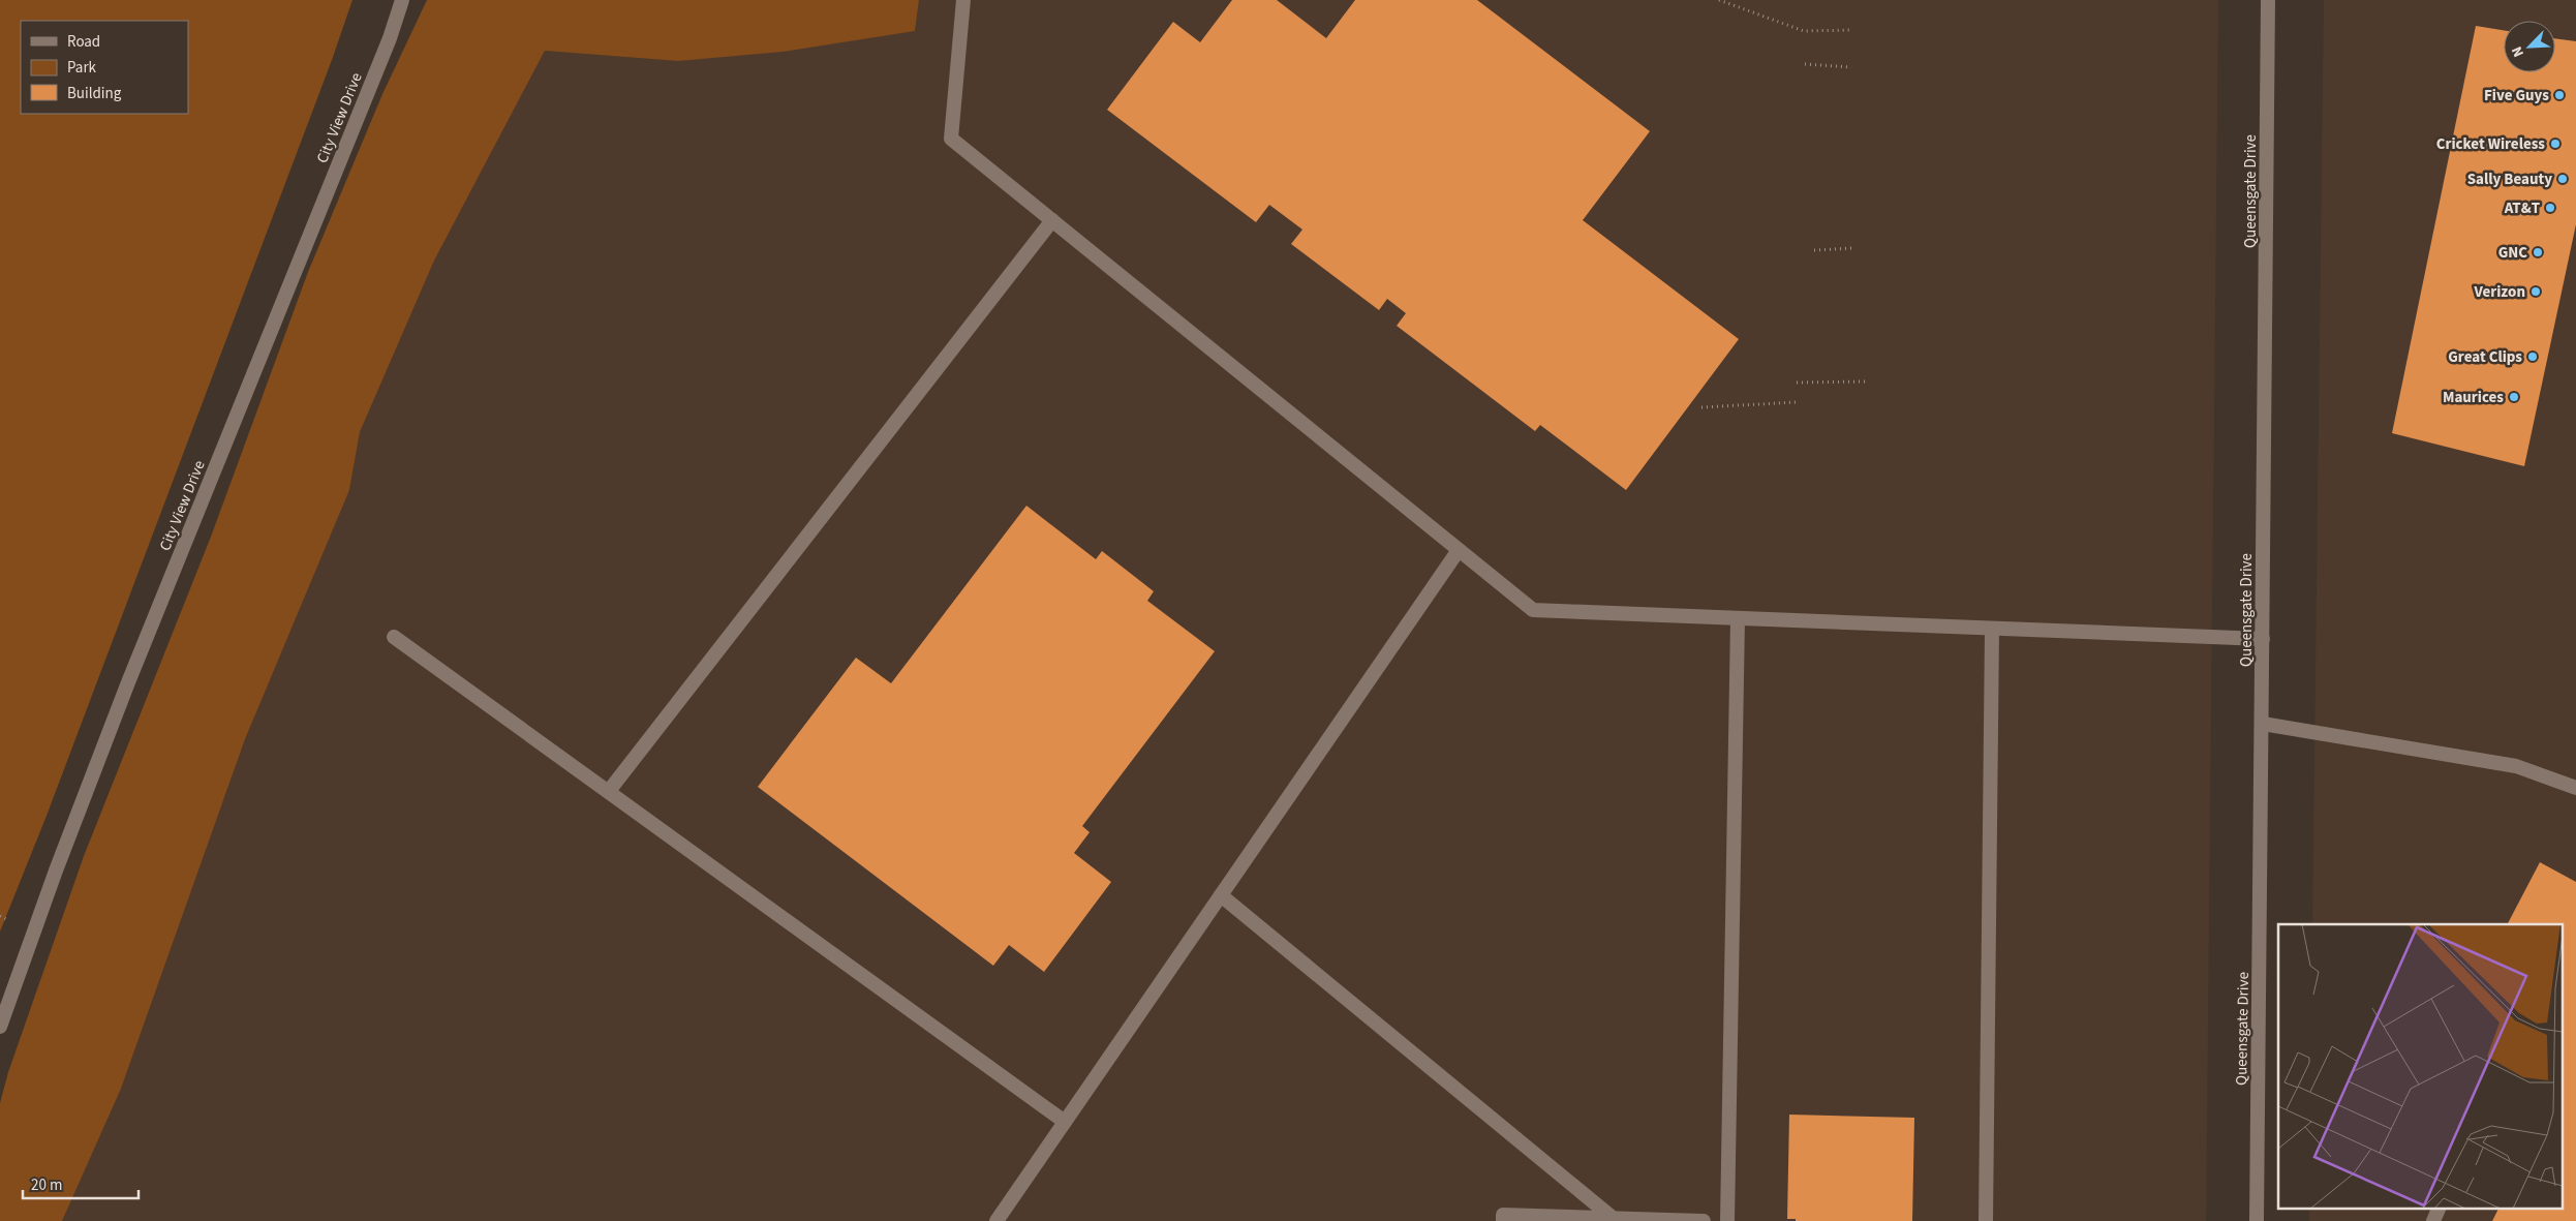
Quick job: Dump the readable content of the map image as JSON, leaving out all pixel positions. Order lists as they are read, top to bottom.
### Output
{
  "streets": {
    "street": ["City View Drive", "Queensgate Drive"]
  },
  "places": [
    "Five Guys",
    "Cricket Wireless",
    "Sally Beauty",
    "AT&T",
    "GNC",
    "Verizon",
    "Great Clips",
    "Maurices"
  ],
  "legend": ["Road", "Park", "Building"],
  "scale_bar": "20 m",
  "north": "bottom left"
}
